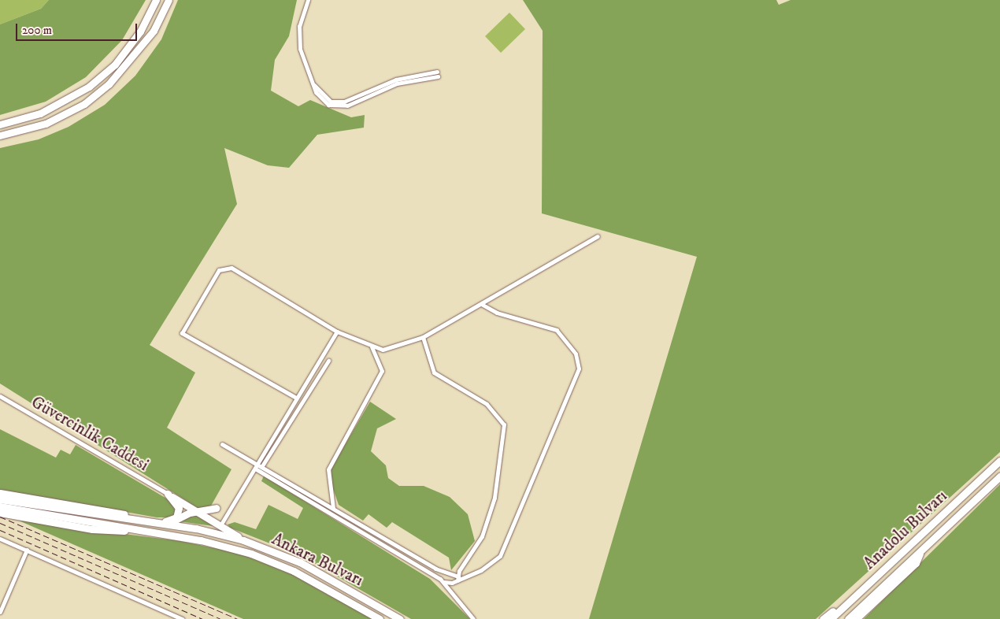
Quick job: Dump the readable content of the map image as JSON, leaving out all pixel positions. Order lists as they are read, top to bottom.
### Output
{
  "streets": {
    "main road": ["Anadolu Bulvarı", "Ankara Bulvarı"],
    "street": ["Güvercinlik Caddesi"]
  },
  "scale_bar": "200 m"
}
